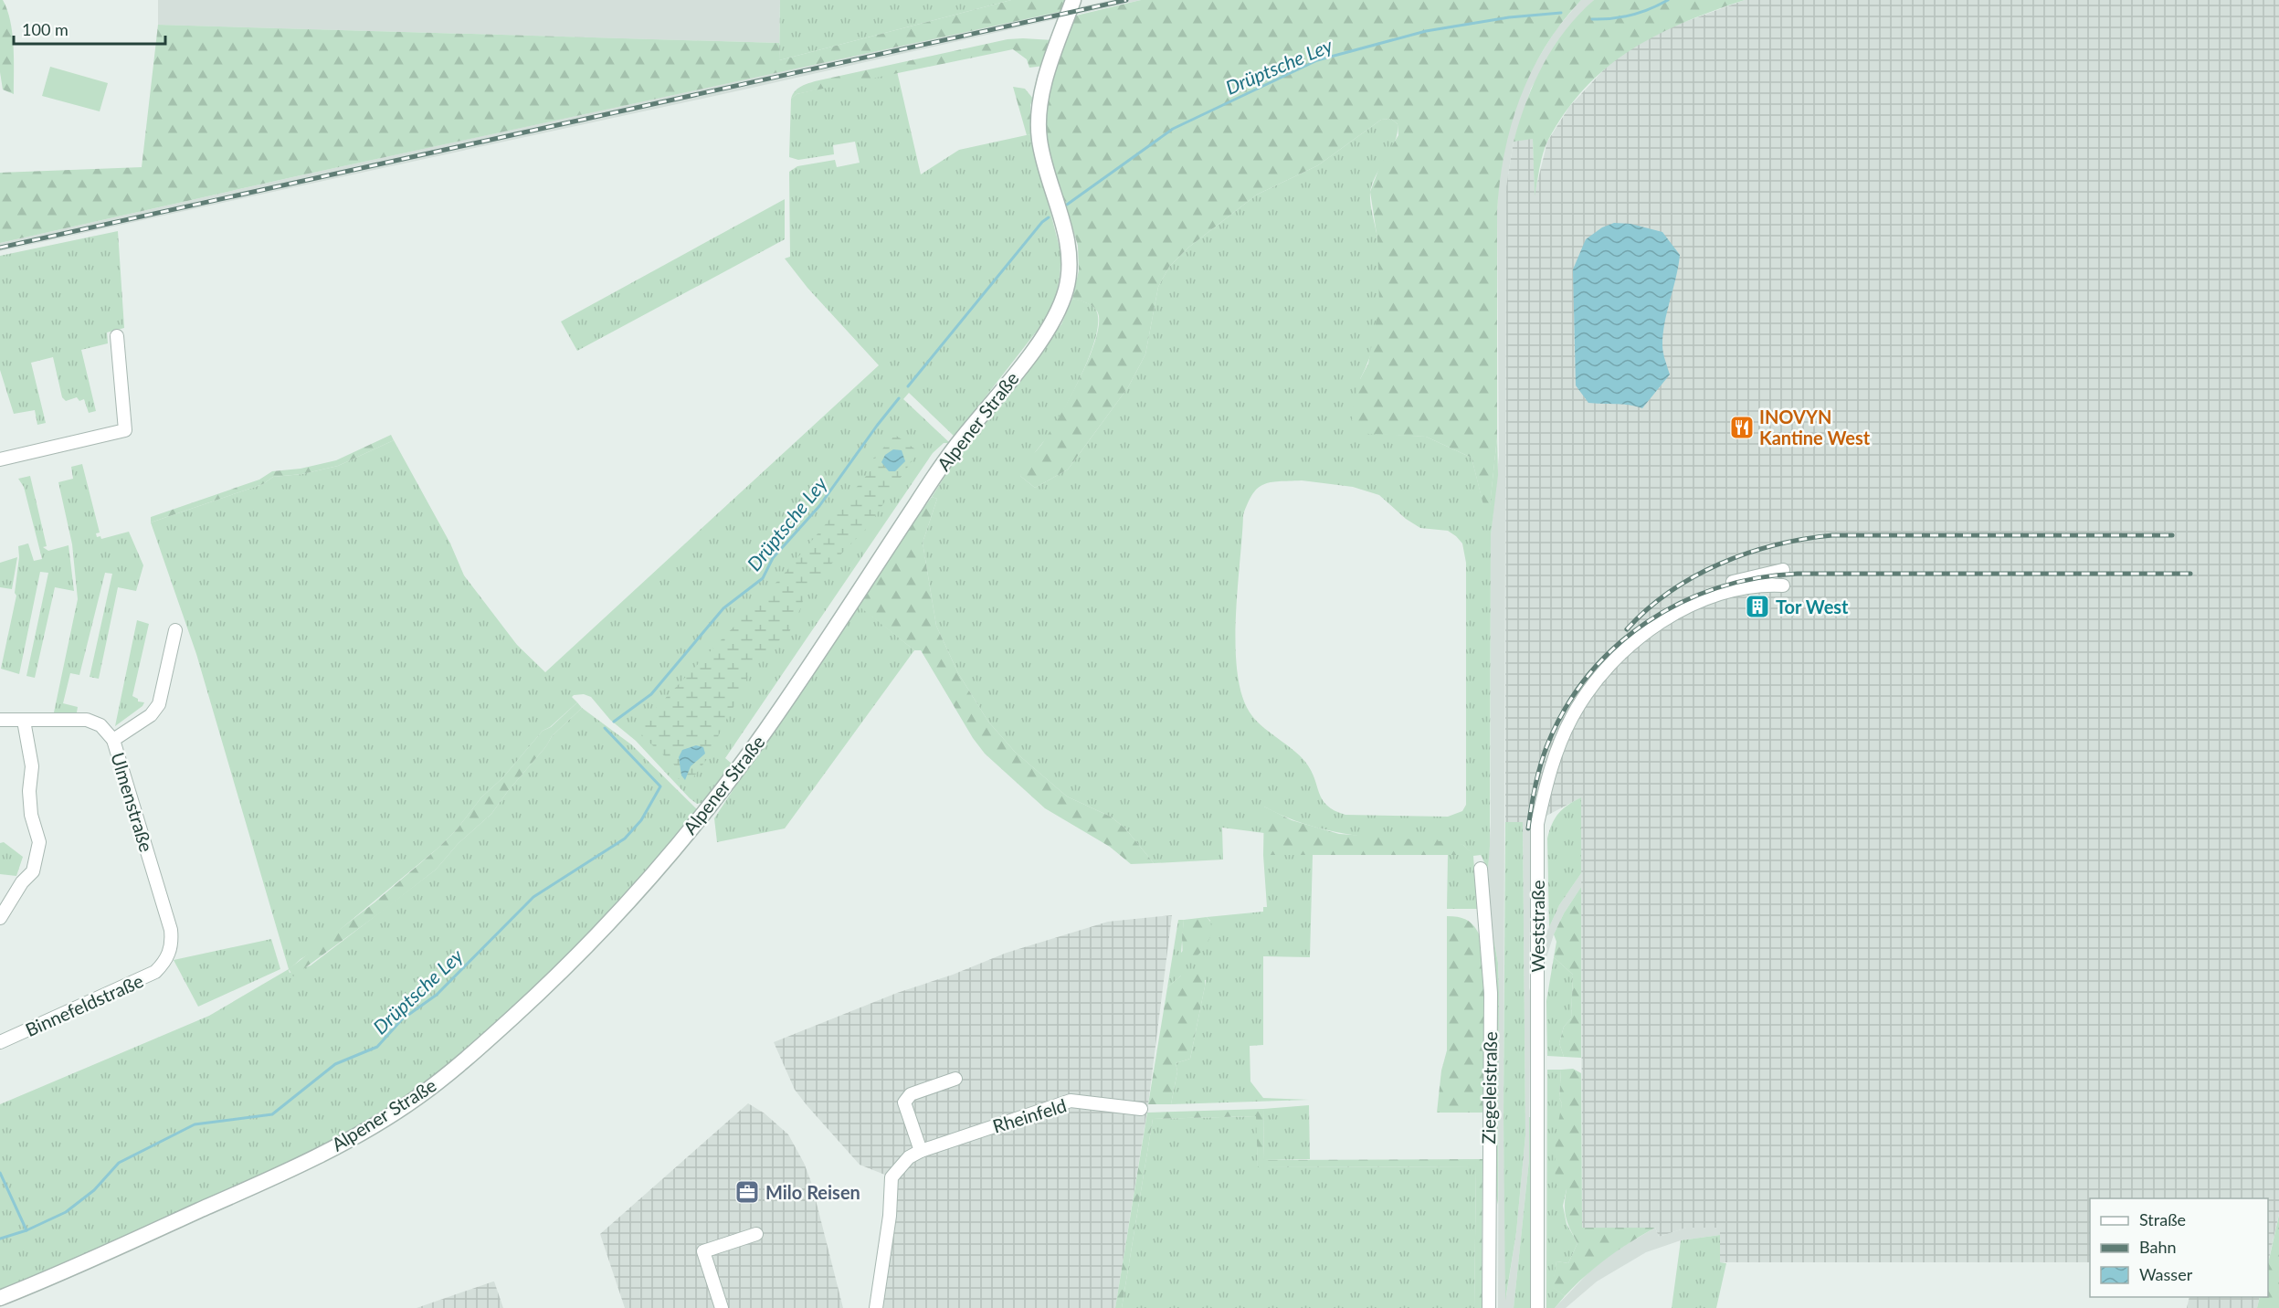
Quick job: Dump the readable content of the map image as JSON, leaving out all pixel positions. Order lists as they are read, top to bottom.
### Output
{
  "streets": {
    "street": [
      "Alpener Straße",
      "Ulmenstraße",
      "Weststraße",
      "Binnefeldstraße",
      "Ziegeleistraße",
      "Rheinfeld"
    ]
  },
  "crossings": [
    ["Ulmenstraße", "Binnefeldstraße"]
  ],
  "water": ["Drüptsche Ley"],
  "places": {
    "restaurant": ["INOVYN Kantine West"],
    "building": ["Tor West"],
    "office": ["Milo Reisen"]
  },
  "legend": ["Straße", "Bahn", "Wasser"],
  "scale_bar": "100 m"
}
